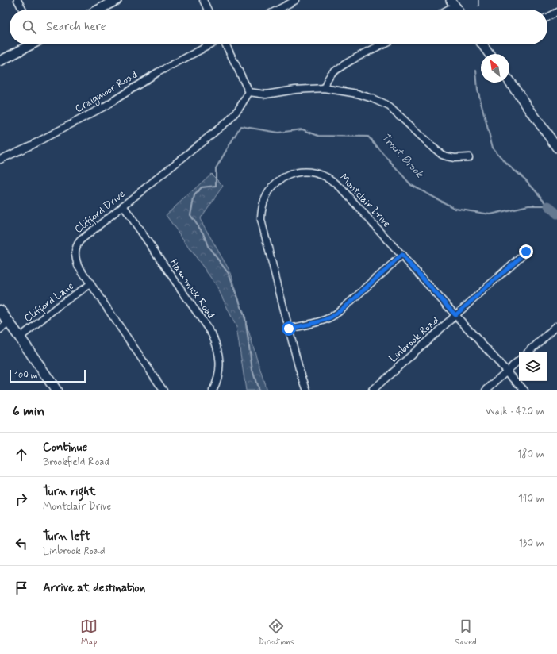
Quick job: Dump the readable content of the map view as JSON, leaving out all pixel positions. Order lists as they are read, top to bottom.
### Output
{
  "streets": {
    "street": [
      "Craigmoor Road",
      "Montclair Drive",
      "Clifford Drive",
      "Hammick Road",
      "Clifford Lane",
      "Linbrook Road"
    ]
  },
  "crossings": [
    ["Montclair Drive", "Linbrook Road"],
    ["Clifford Drive", "Hammick Road"],
    ["Clifford Drive", "Clifford Lane"]
  ],
  "water": ["Trout Brook"],
  "scale_bar": "100 m",
  "north": "top left",
  "page": {
    "search": "Search here",
    "scale": "100 m",
    "heading": ["6 min", "Walk · 420 m"],
    "list": [
      ["Continue", "Brookfield Road", "180 m"],
      ["Turn right", "Montclair Drive", "110 m"],
      ["Turn left", "Linbrook Road", "130 m"],
      "Arrive at destination"
    ],
    "nav": ["Map", "Directions", "Saved"]
  }
}
